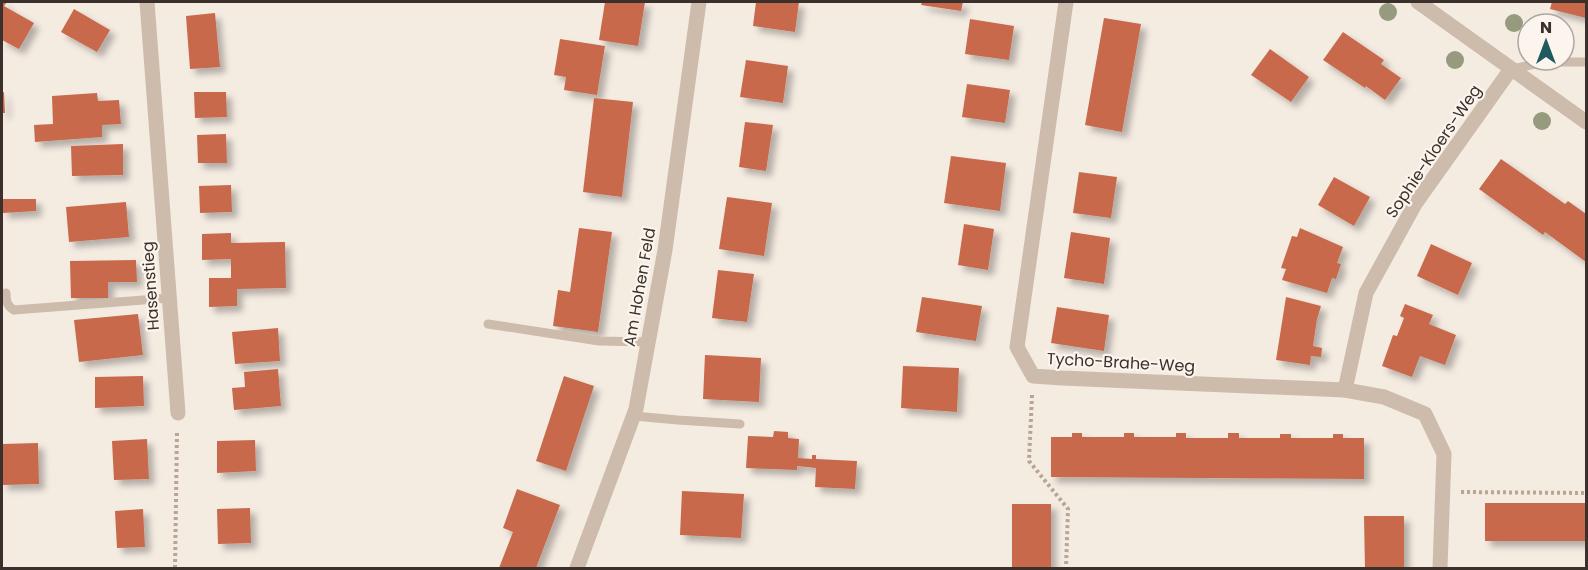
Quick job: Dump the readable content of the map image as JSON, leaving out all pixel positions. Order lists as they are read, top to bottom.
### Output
{
  "streets": {
    "street": [
      "Sophie-Kloers-Weg",
      "Hasenstieg",
      "Am Hohen Feld",
      "Tycho-Brahe-Weg"
    ]
  },
  "crossings": [
    ["Sophie-Kloers-Weg", "Tycho-Brahe-Weg"]
  ],
  "north": "top"
}
